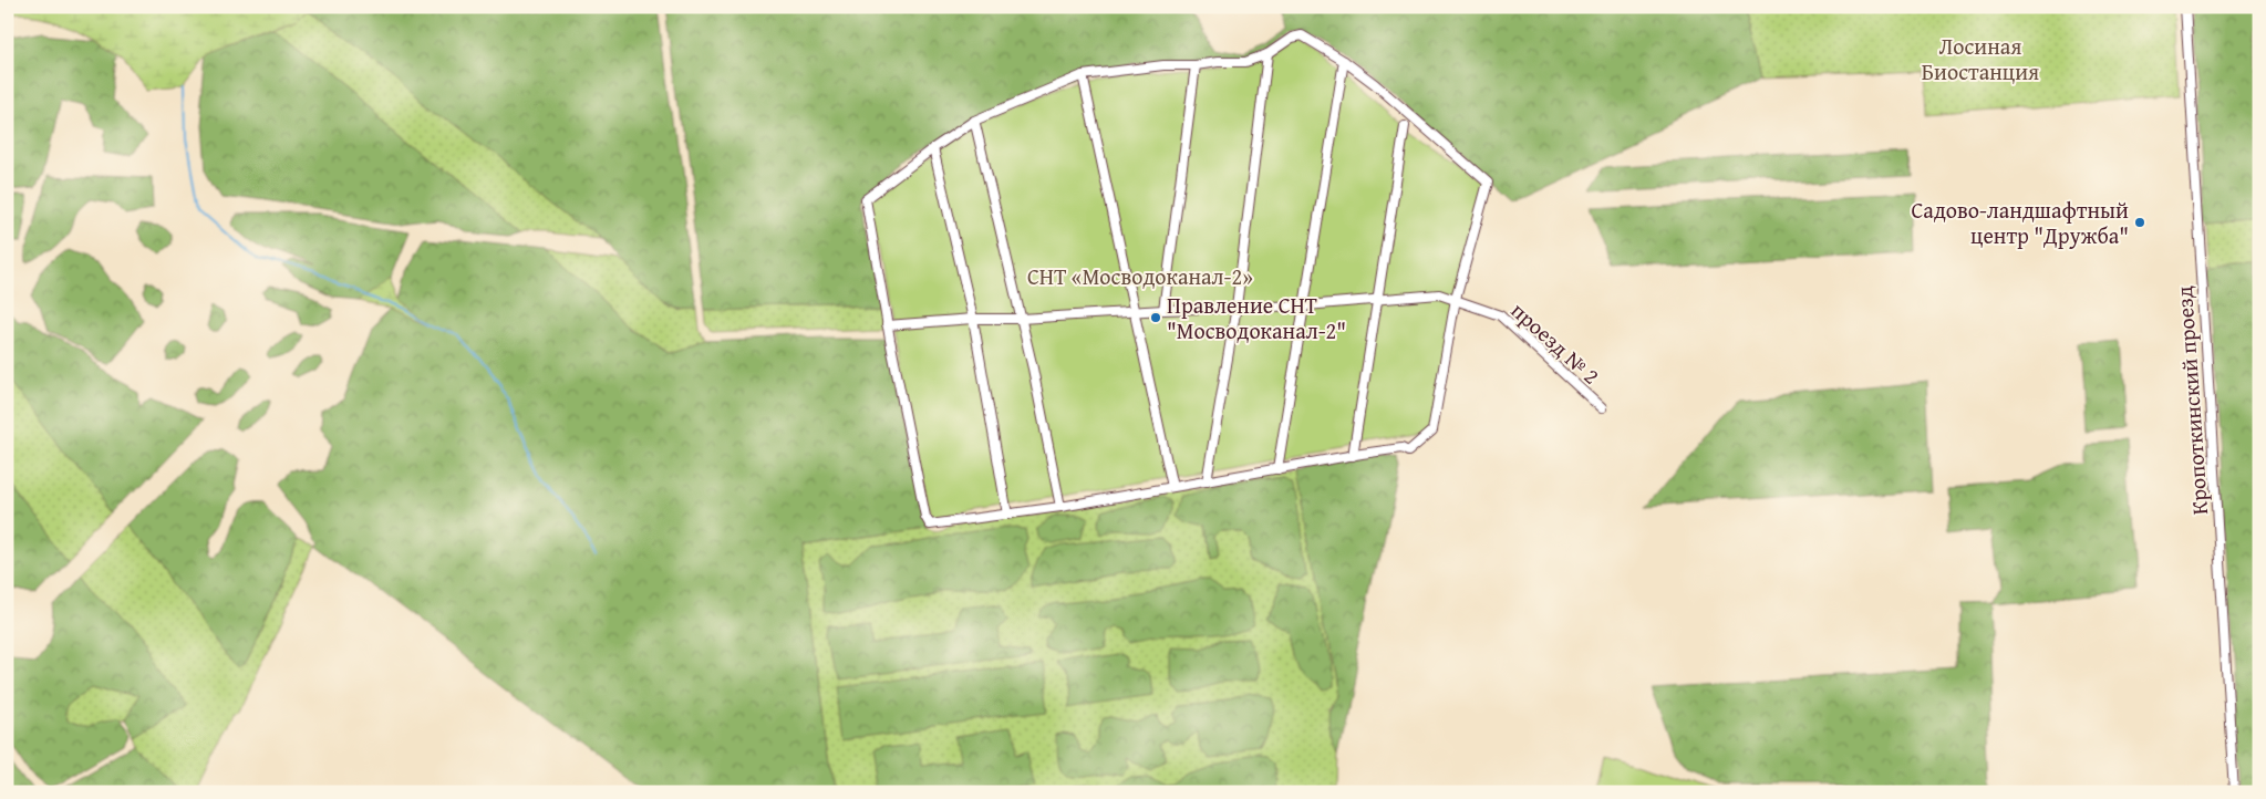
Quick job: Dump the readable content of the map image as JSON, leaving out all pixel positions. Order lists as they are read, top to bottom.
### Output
{
  "streets": {
    "street": ["проезд № 2", "Кропоткинский проезд"]
  },
  "parks": ["Лосиная Биостанция", "СНТ «Мосводоканал-2»"],
  "places": ["Садово-ландшафтный центр \"Дружба\"", "Правление СНТ \"Мосводоканал-2\""]
}
